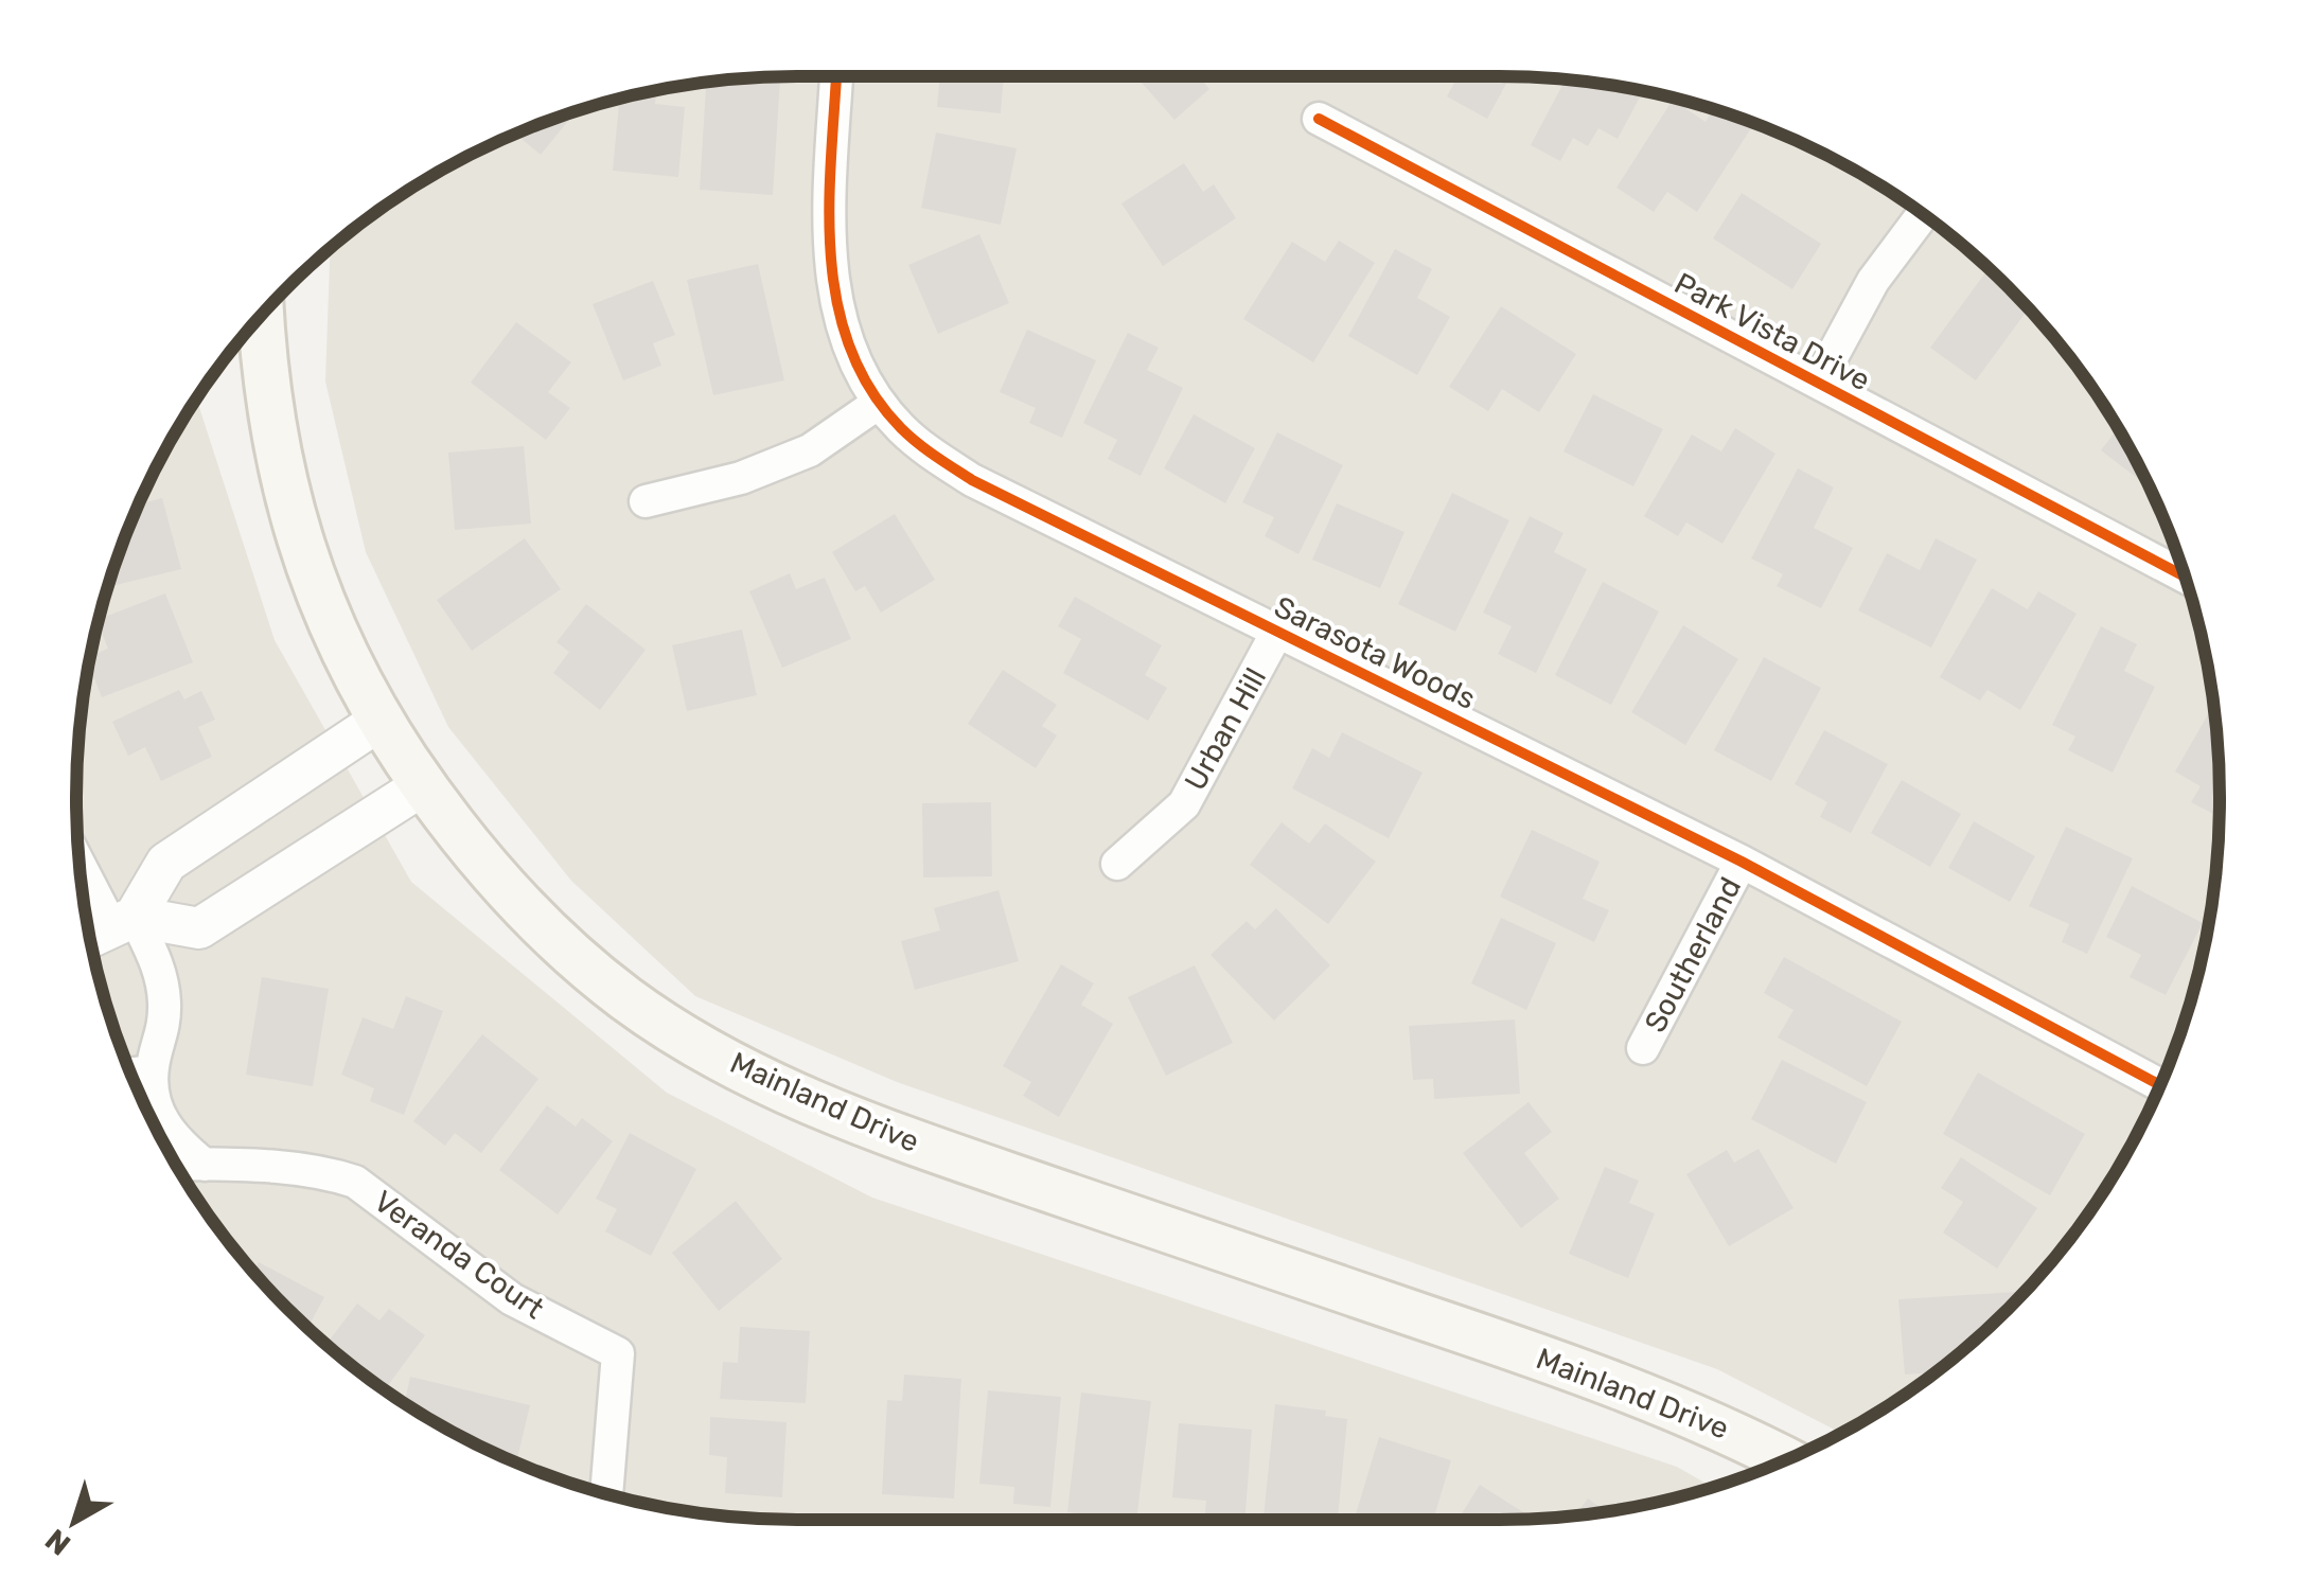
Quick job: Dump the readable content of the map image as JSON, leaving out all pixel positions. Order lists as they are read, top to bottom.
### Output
{
  "streets": {
    "main road": ["Mainland Drive"],
    "street": [
      "Park Vista Drive",
      "Sarasota Woods",
      "Urban Hill",
      "Southerland",
      "Veranda Court"
    ]
  },
  "crossings": [
    ["Sarasota Woods", "Urban Hill"],
    ["Sarasota Woods", "Southerland"]
  ],
  "north": "bottom left"
}
